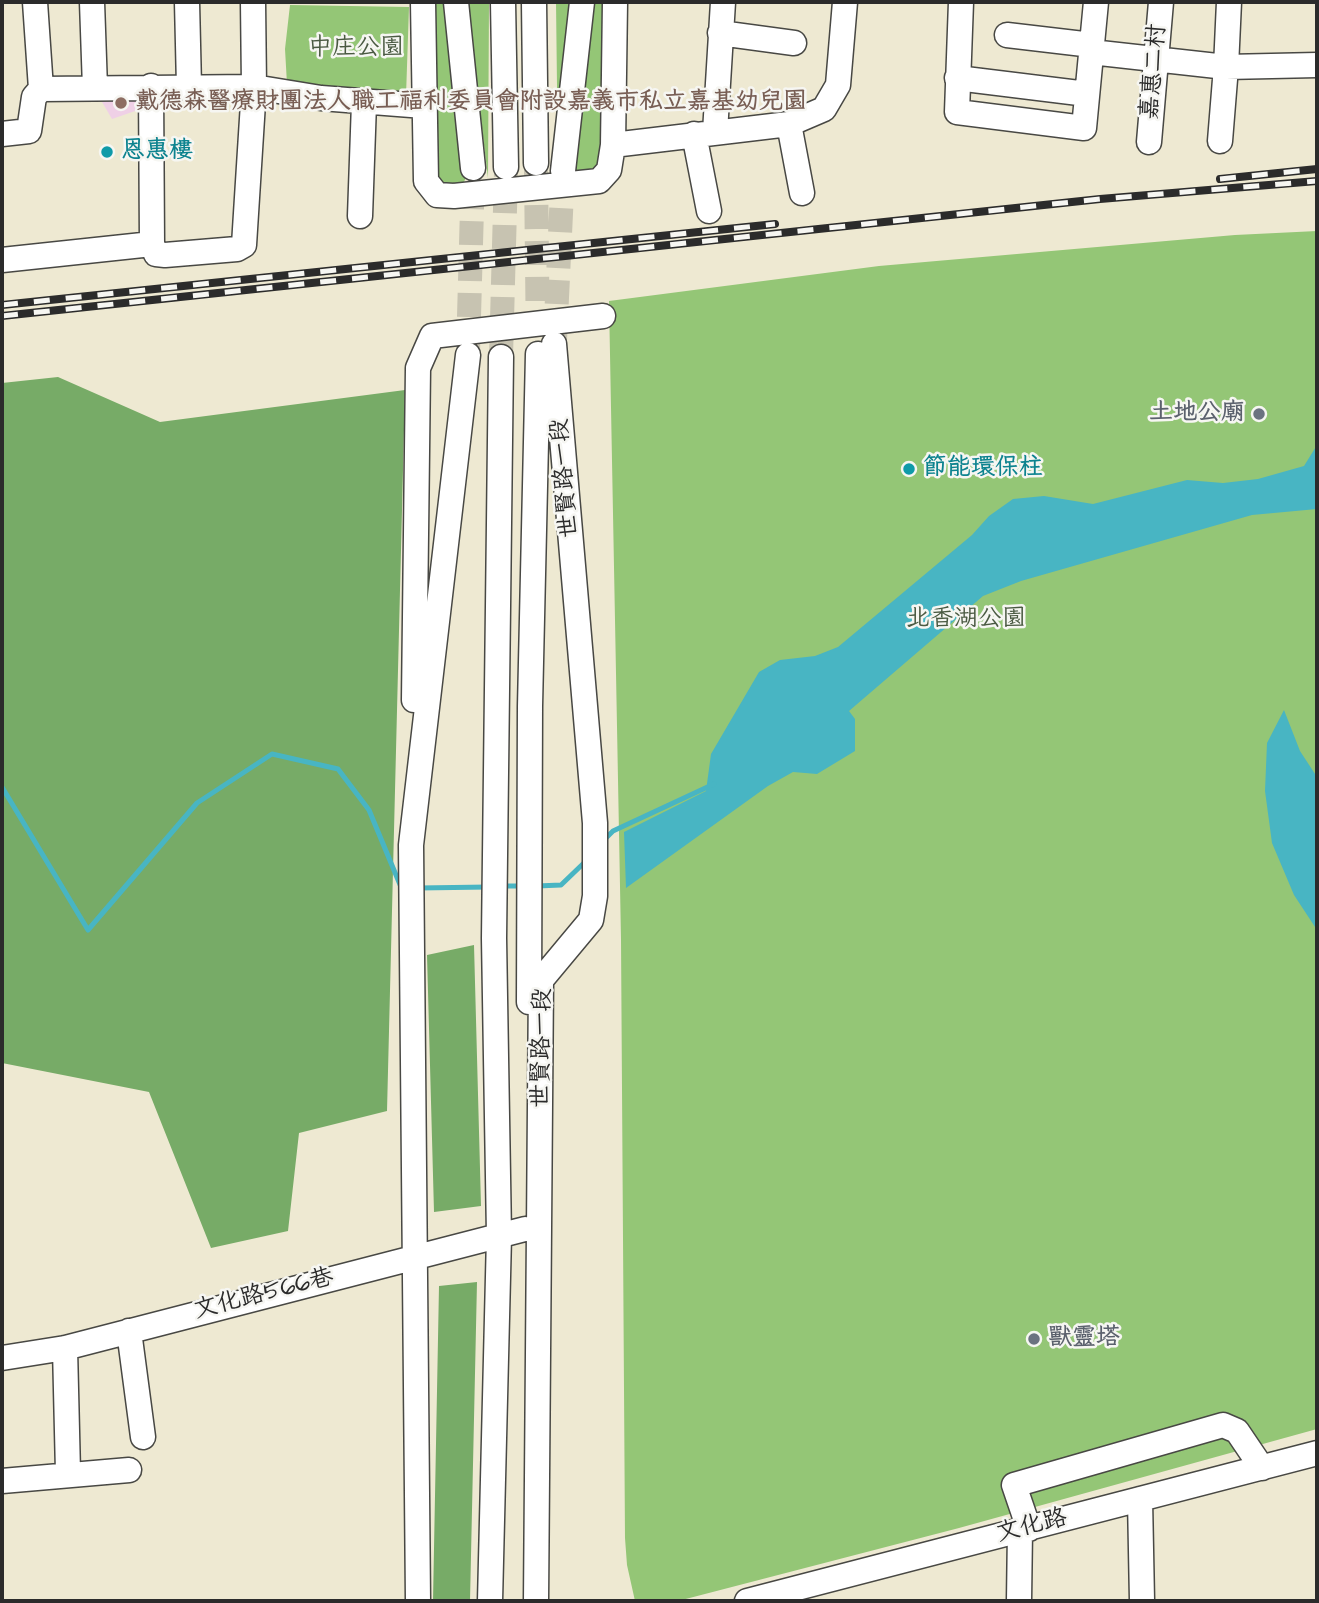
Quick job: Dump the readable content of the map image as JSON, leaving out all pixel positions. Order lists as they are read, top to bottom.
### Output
{
  "streets": {
    "street": [
      "嘉惠二村",
      "世賢路一段",
      "文化路566巷",
      "文化路"
    ]
  },
  "crossings": [
    ["世賢路一段", "文化路566巷"]
  ],
  "parks": ["中庄公園", "北香湖公園"],
  "places": [
    "戴德森醫療財團法人職工福利委員會附設嘉義市私立嘉基幼兒園",
    "恩惠樓",
    "土地公廟",
    "節能環保柱",
    "獸靈塔"
  ]
}
